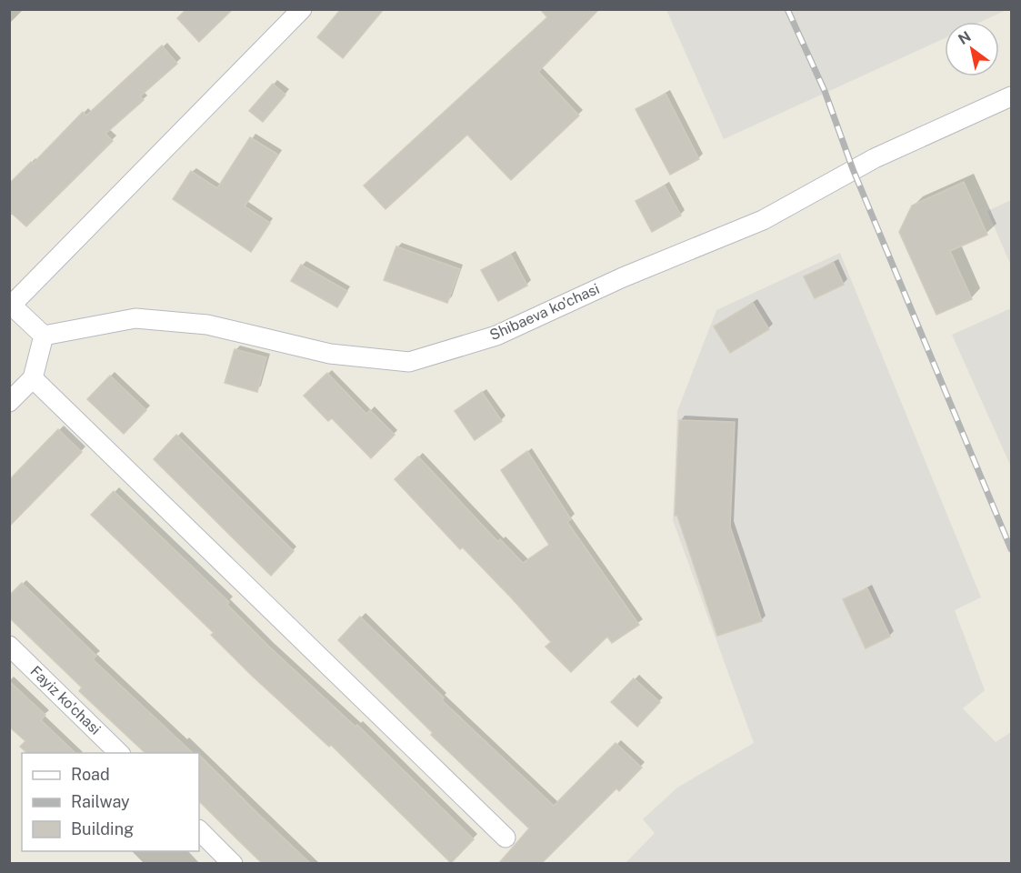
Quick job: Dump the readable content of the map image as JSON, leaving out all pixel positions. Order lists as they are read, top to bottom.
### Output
{
  "streets": {
    "street": ["Shibaeva ko'chasi", "Fayiz ko'chasi"]
  },
  "legend": ["Road", "Railway", "Building"],
  "north": "top left"
}
